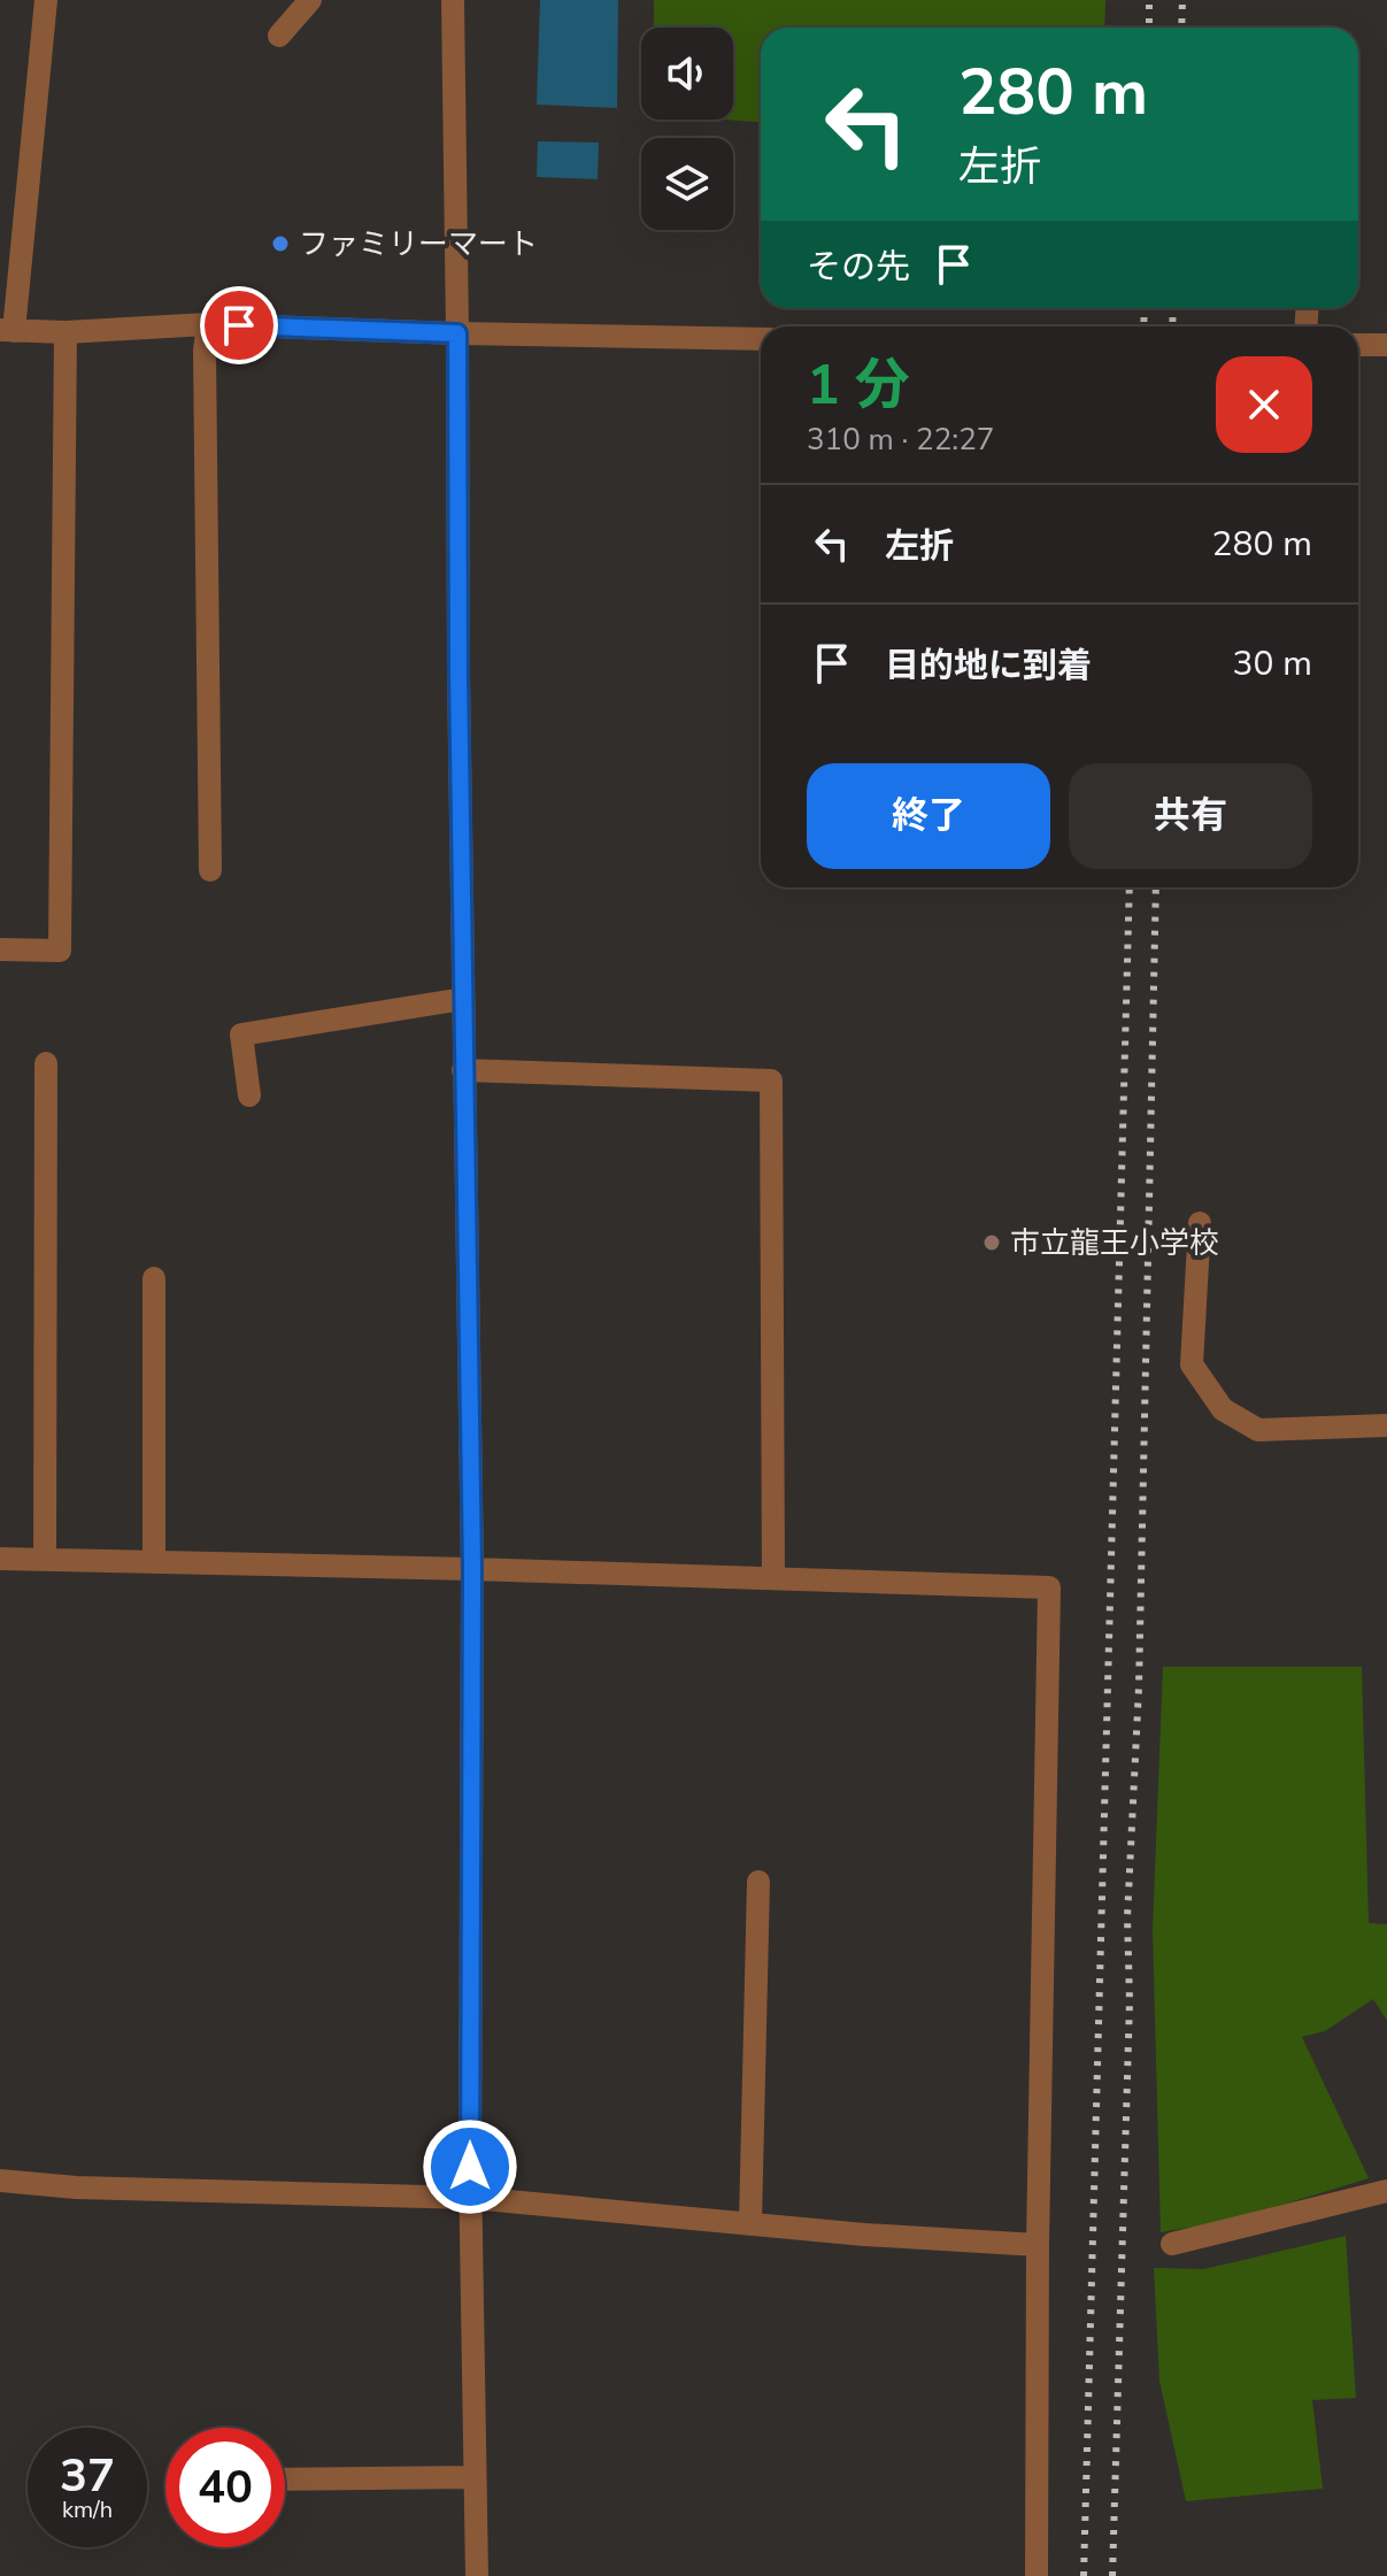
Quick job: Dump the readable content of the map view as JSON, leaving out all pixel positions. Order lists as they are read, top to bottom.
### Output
{
  "places": ["ファミリーマート", "市立龍王小学校"],
  "page": {
    "turn": ["280 m", "左折"],
    "then": "その先",
    "heading": ["1 分", "310 m · 22:27"],
    "list": [
      {
        "name": "左折",
        "value": "280 m"
      },
      {
        "name": "目的地に到着",
        "value": "30 m"
      }
    ],
    "buttons": ["終了", "共有"],
    "speed": "37 km/h",
    "limit": "40"
  }
}
